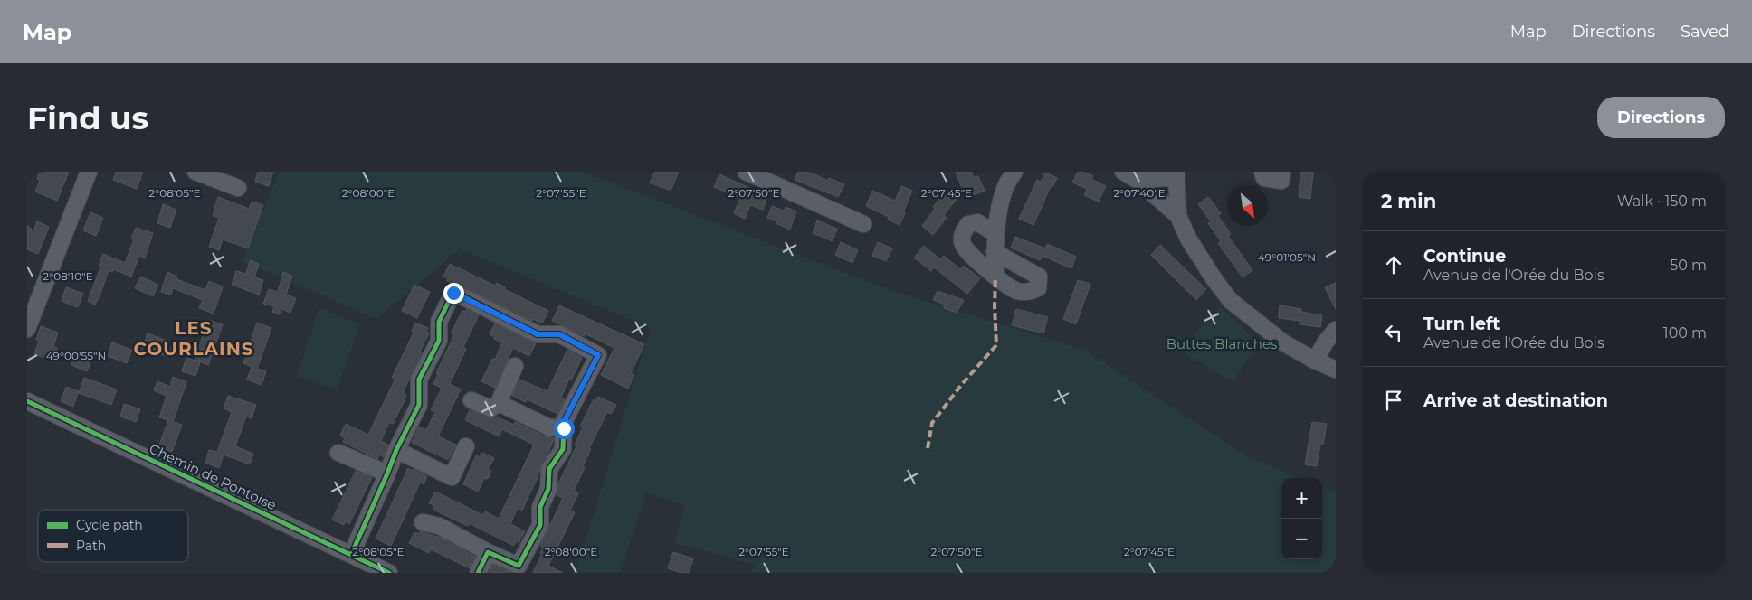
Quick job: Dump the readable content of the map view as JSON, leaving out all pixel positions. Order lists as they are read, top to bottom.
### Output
{
  "streets": {
    "street": ["Chemin de Pontoise"]
  },
  "districts": ["LES COURLAINS"],
  "parks": ["Buttes Blanches"],
  "legend": ["Cycle path", "Path"],
  "north": "bottom right",
  "page": {
    "header": "Map",
    "nav": ["Map", "Directions", "Saved"],
    "buttons": "Directions",
    "title": "Find us",
    "heading": ["2 min", "Walk · 150 m"],
    "list": [
      ["Continue", "Avenue de l'Orée du Bois", "50 m"],
      ["Turn left", "Avenue de l'Orée du Bois", "100 m"],
      "Arrive at destination"
    ],
    "map_buttons": ["+", "−"]
  },
  "coordinates": [
    "2°08'05\"E",
    "2°08'00\"E",
    "2°07'55\"E",
    "2°07'40\"E",
    "2°07'50\"E",
    "2°07'45\"E",
    "49°01'05\"N",
    "2°08'10\"E",
    "49°00'55\"N"
  ]
}
